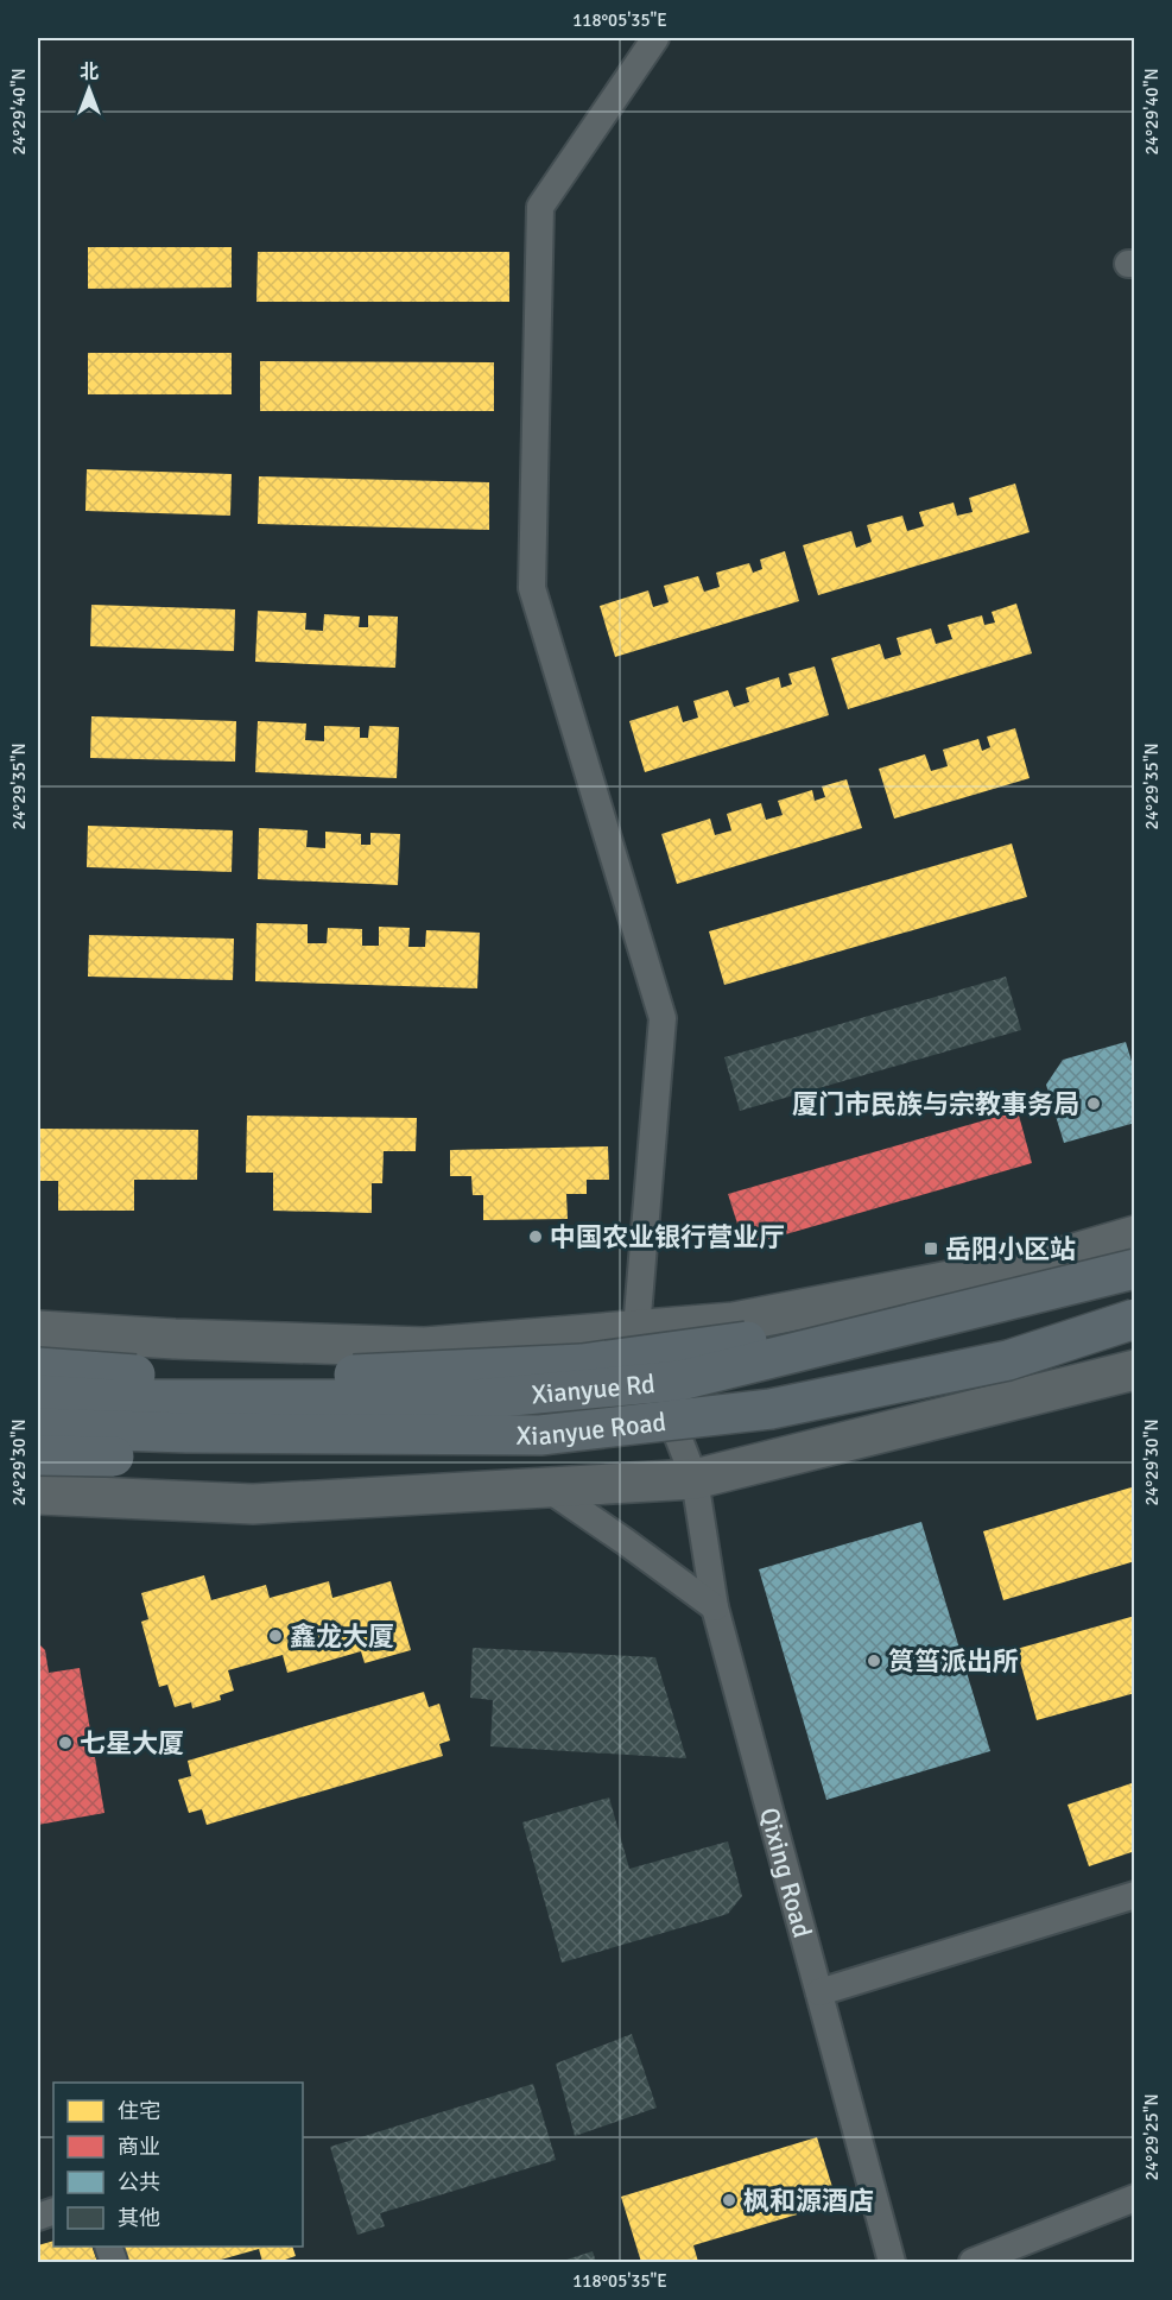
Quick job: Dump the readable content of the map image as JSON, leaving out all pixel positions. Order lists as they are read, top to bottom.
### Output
{
  "streets": {
    "highway": ["Xianyue Rd", "Xianyue Road"],
    "street": ["Qixing Road"]
  },
  "places": {
    "other": [
      "厦门市民族与宗教事务局",
      "中国农业银行营业厅",
      "鑫龙大厦",
      "筼筜派出所",
      "七星大厦",
      "枫和源酒店"
    ],
    "transit": ["岳阳小区站"]
  },
  "legend": [
    "住宅",
    "商业",
    "公共",
    "其他"
  ],
  "north": "top",
  "coordinates": [
    "118°05'35\"E",
    "24°29'40\"N",
    "24°29'35\"N",
    "24°29'30\"N",
    "24°29'25\"N"
  ]
}
